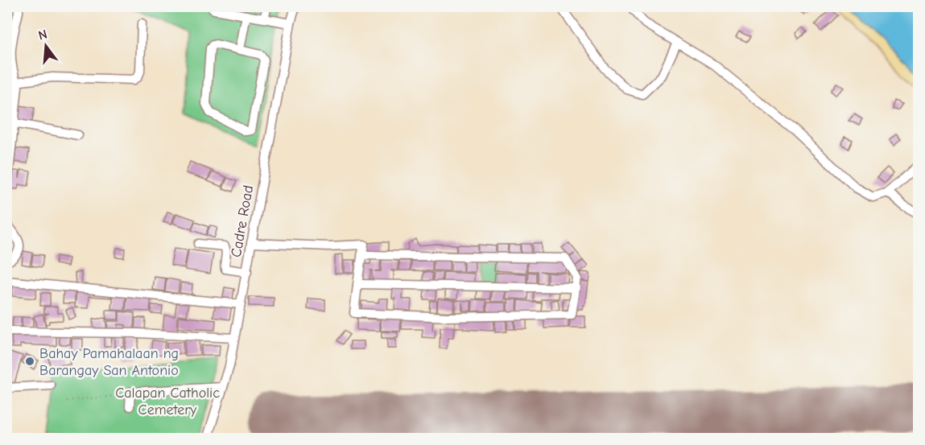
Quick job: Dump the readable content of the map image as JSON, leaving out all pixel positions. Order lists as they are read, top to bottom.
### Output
{
  "streets": {
    "street": ["Cadre Road"]
  },
  "parks": ["Calapan Catholic Cemetery"],
  "places": ["Bahay Pamahalaan ng Barangay San Antonio"],
  "north": "top"
}
